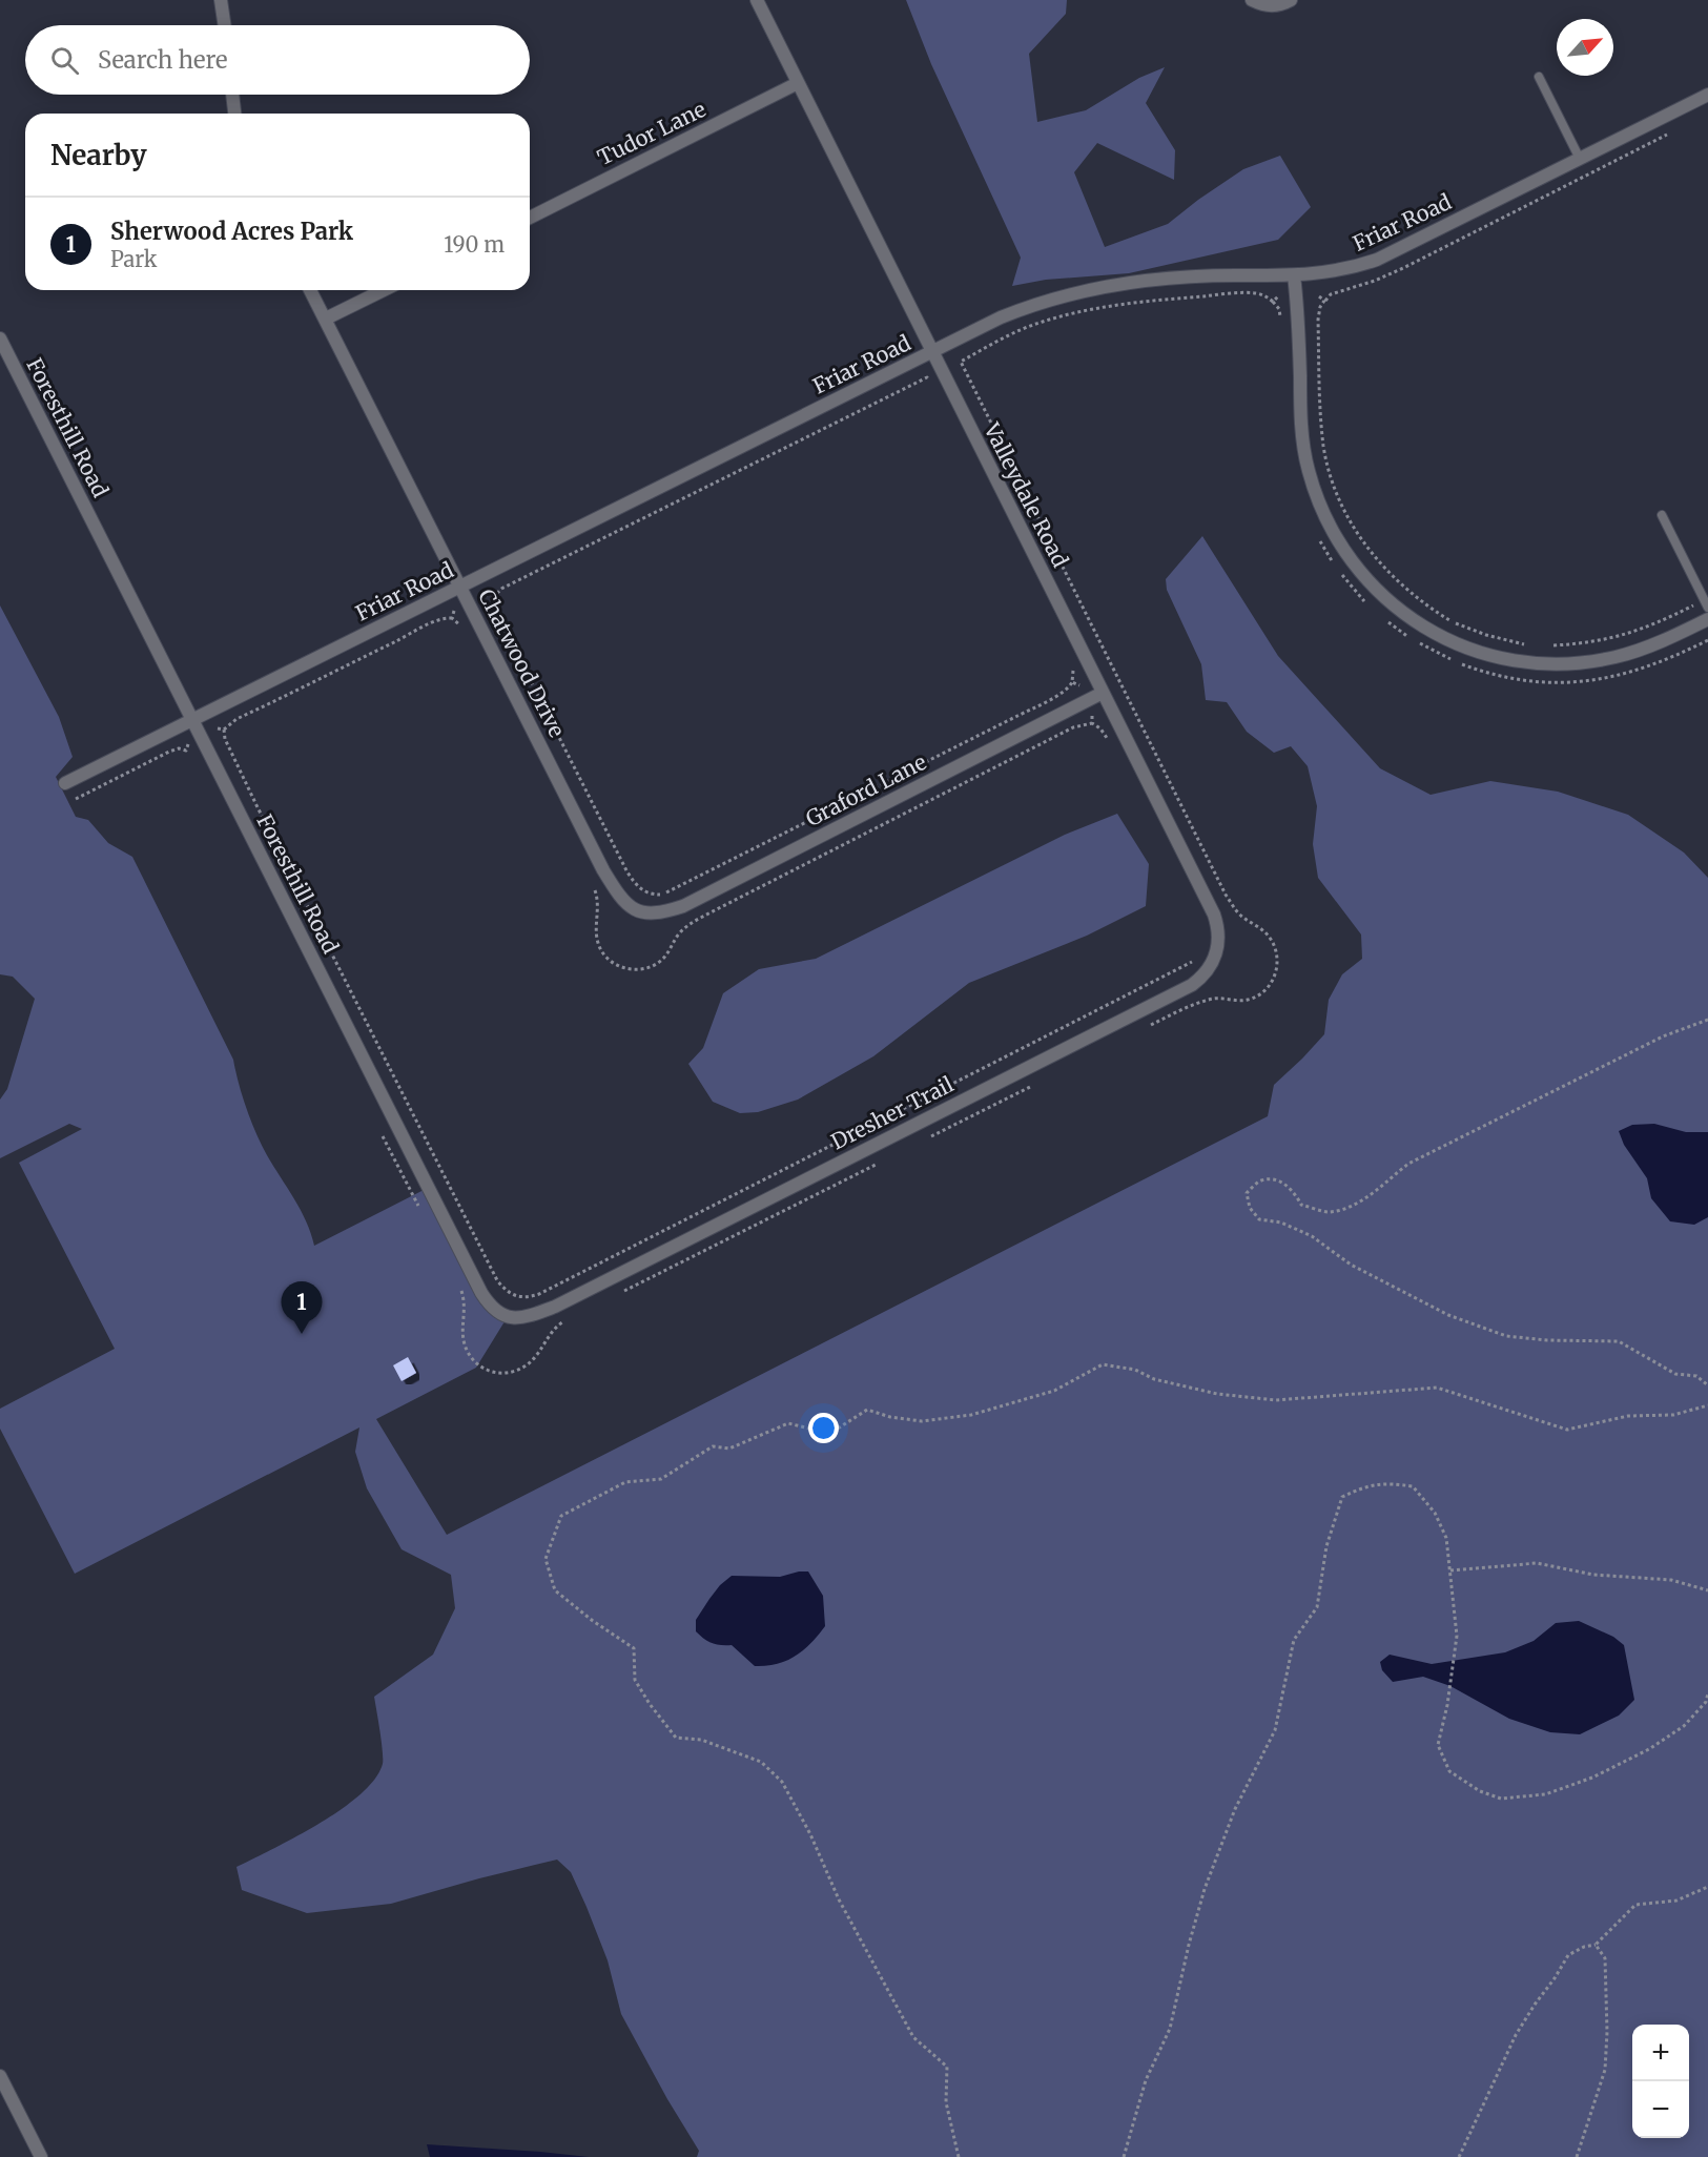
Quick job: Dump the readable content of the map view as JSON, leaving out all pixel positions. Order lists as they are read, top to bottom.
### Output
{
  "streets": {
    "street": [
      "Tudor Lane",
      "Friar Road",
      "Foresthill Road",
      "Valleydale Road",
      "Chatwood Drive",
      "Graford Lane",
      "Dresher Trail"
    ]
  },
  "crossings": [
    ["Tudor Lane", "Valleydale Road"],
    ["Friar Road", "Foresthill Road"],
    ["Friar Road", "Valleydale Road"],
    ["Friar Road", "Chatwood Drive"],
    ["Foresthill Road", "Dresher Trail"],
    ["Valleydale Road", "Graford Lane"],
    ["Valleydale Road", "Dresher Trail"],
    ["Chatwood Drive", "Graford Lane"]
  ],
  "north": "top right",
  "page": {
    "search": "Search here",
    "heading": "Nearby",
    "list": [
      {
        "mark": "1",
        "name": "Sherwood Acres Park",
        "note": "Park",
        "value": "190 m"
      }
    ],
    "pins": "1",
    "map_buttons": ["+", "−"]
  }
}
